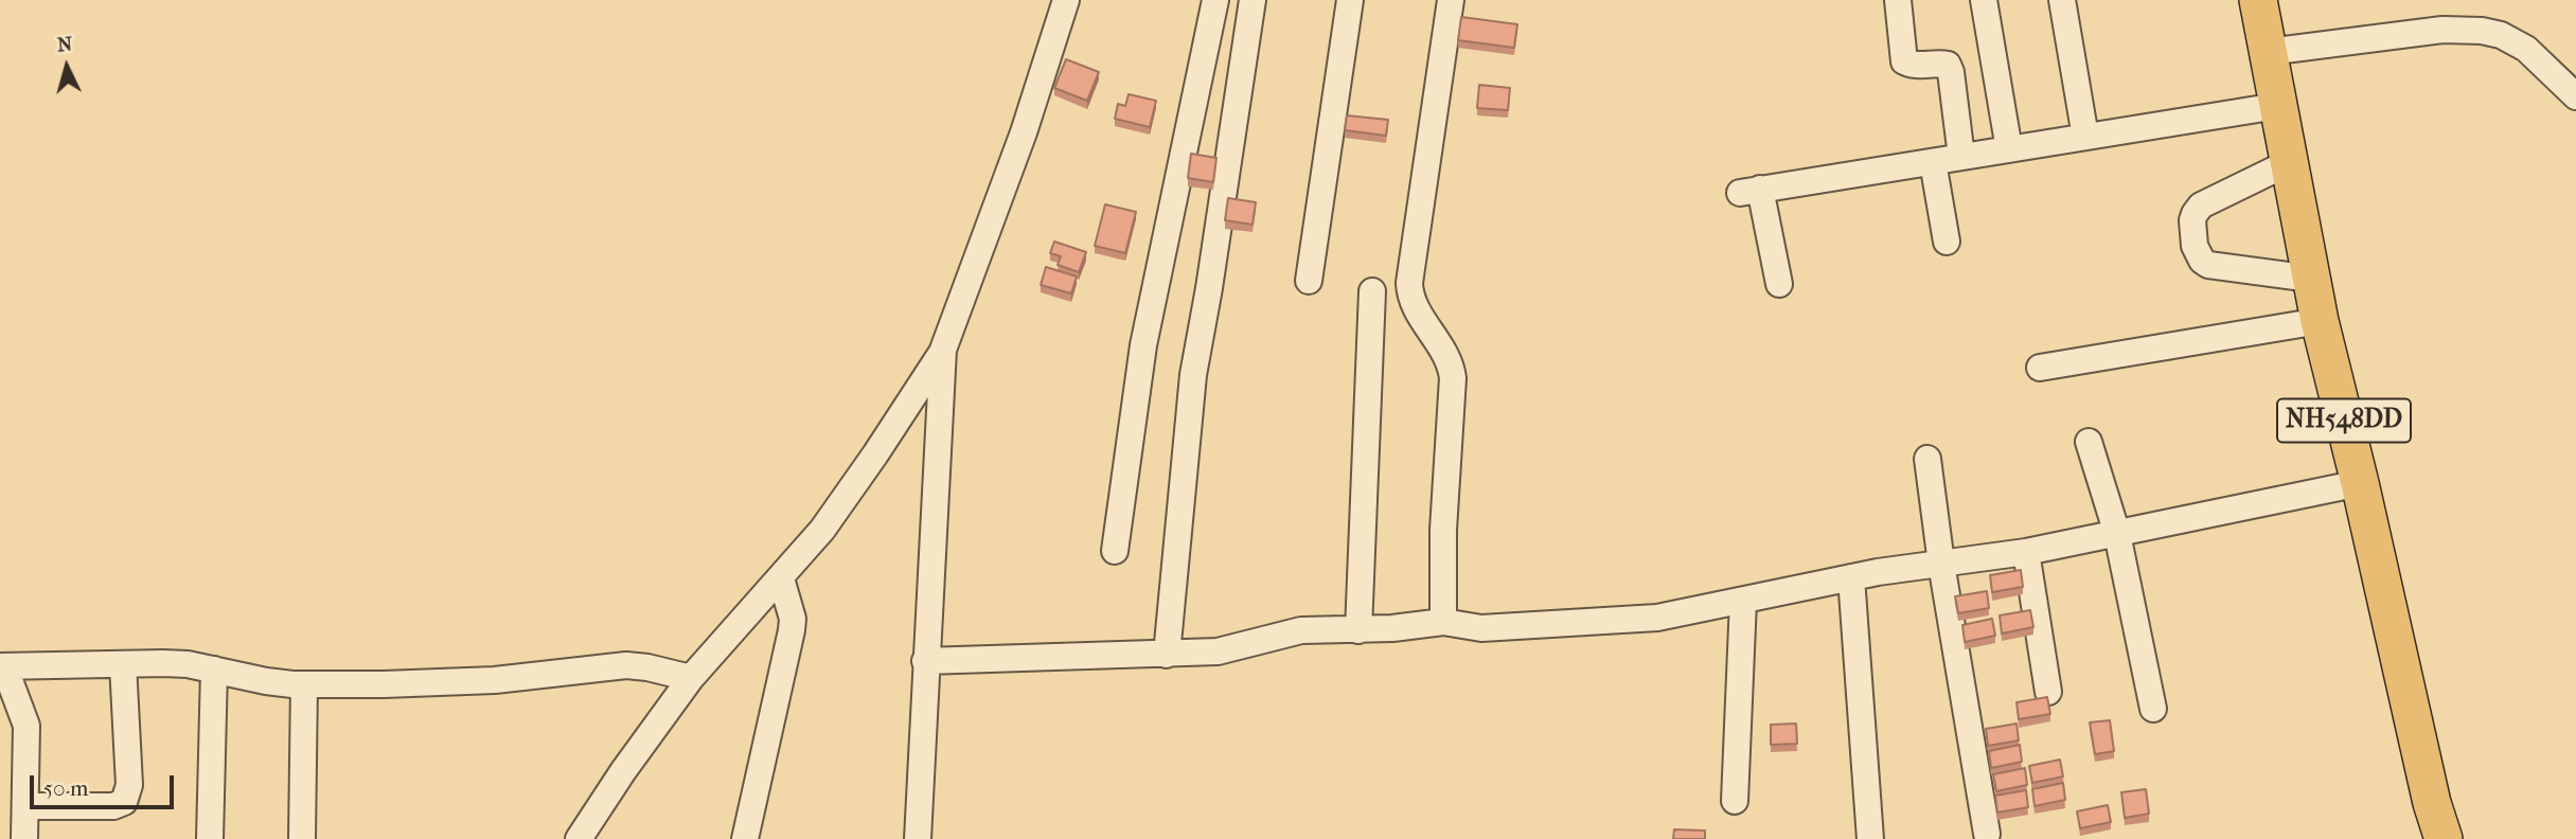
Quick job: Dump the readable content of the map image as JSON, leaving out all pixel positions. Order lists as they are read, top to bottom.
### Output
{
  "streets": {
    "highway": ["NH548DD"]
  },
  "scale_bar": "50 m",
  "north": "top"
}
